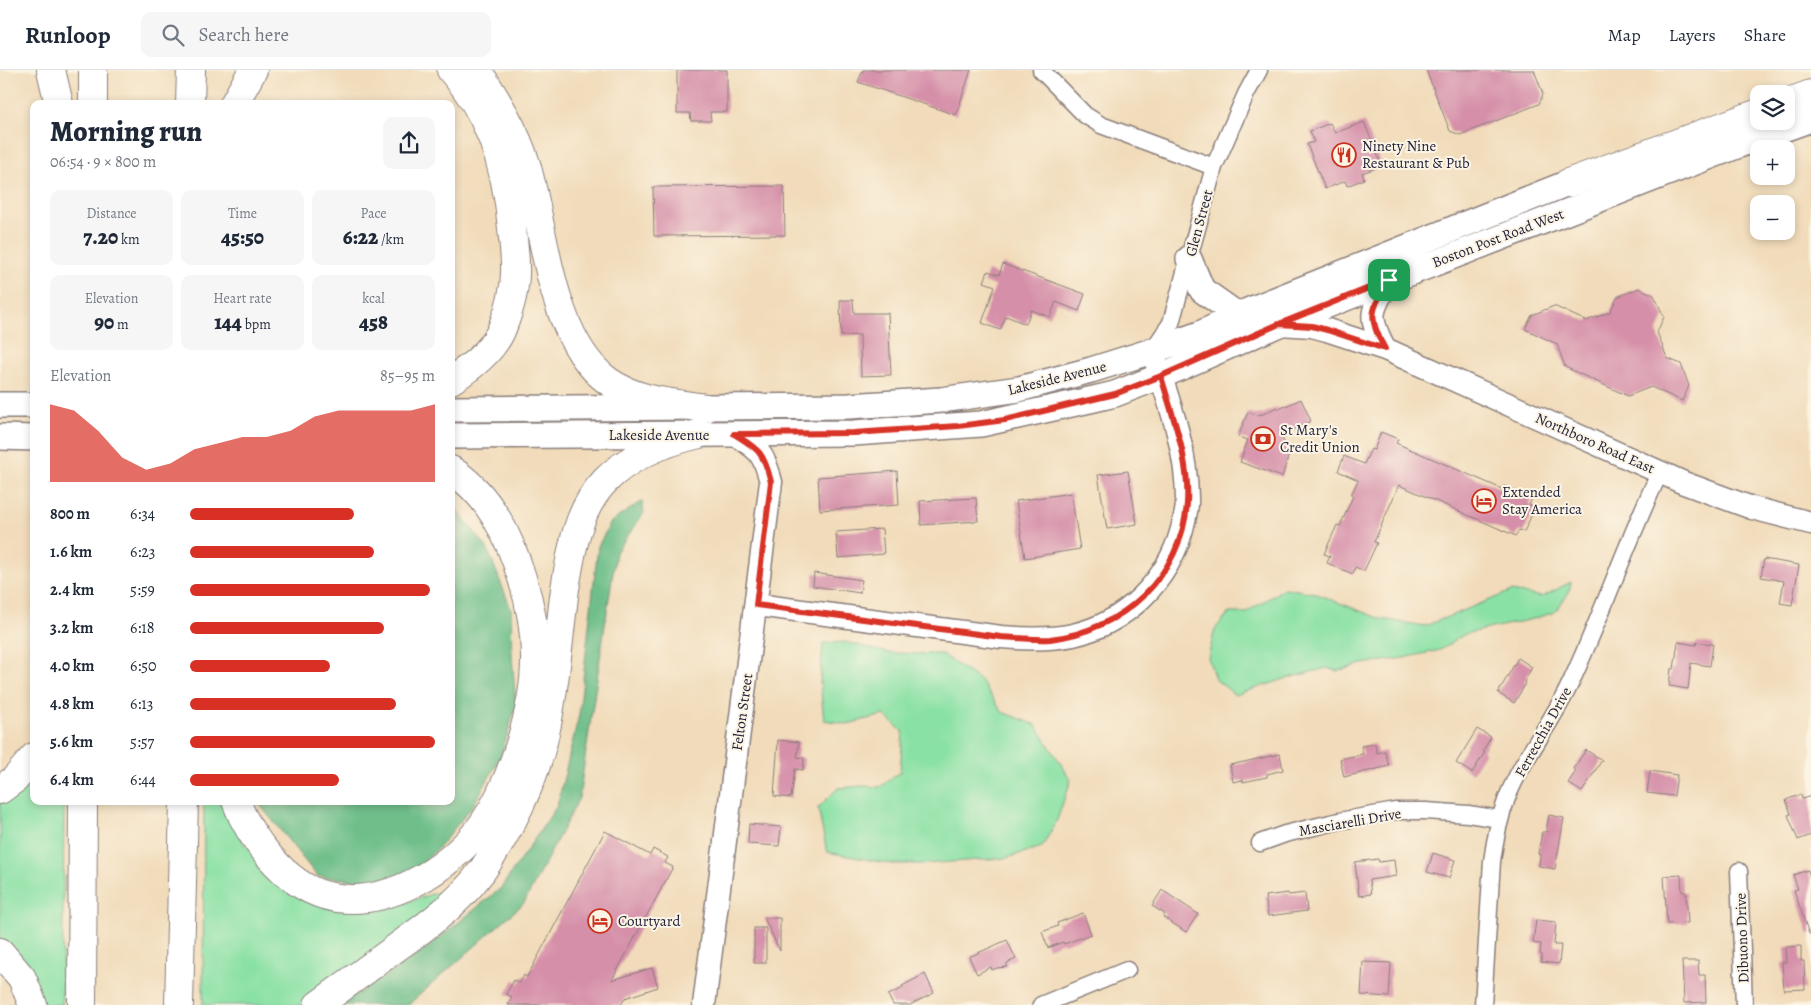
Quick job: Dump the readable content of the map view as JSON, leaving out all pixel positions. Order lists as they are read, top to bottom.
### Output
{
  "streets": {
    "highway": ["Boston Post Road West"],
    "main road": ["Lakeside Avenue"],
    "street": [
      "Glen Street",
      "Northboro Road East",
      "Felton Street",
      "Ferrecchia Drive",
      "Masciarelli Drive",
      "Dibuono Drive"
    ]
  },
  "crossings": [
    ["Glen Street", "Boston Post Road West"],
    ["Glen Street", "Lakeside Avenue"],
    ["Boston Post Road West", "Lakeside Avenue"],
    ["Boston Post Road West", "Northboro Road East"],
    ["Lakeside Avenue", "Felton Street"],
    ["Northboro Road East", "Ferrecchia Drive"],
    ["Ferrecchia Drive", "Masciarelli Drive"]
  ],
  "places": {
    "restaurant": ["Ninety Nine Restaurant & Pub"],
    "bank": ["St Mary's Credit Union"],
    "hotel": ["Extended Stay America", "Courtyard"]
  },
  "page": {
    "header": "Runloop",
    "search": "Search here",
    "nav": ["Map", "Layers", "Share"],
    "map_buttons": ["+", "−"],
    "heading": ["Morning run", "06:54 · 9 × 800 m"],
    "stats": [
      ["Distance", "7.20 km"],
      ["Time", "45:50"],
      ["Pace", "6:22 /km"],
      ["Elevation", "90 m"],
      ["Heart rate", "144 bpm"],
      ["kcal", "458"]
    ],
    "chart": ["Elevation", "85–95 m"],
    "list": [
      {
        "name": "800 m",
        "note": "6:34"
      },
      {
        "name": "1.6 km",
        "note": "6:23"
      },
      {
        "name": "2.4 km",
        "note": "5:59"
      },
      {
        "name": "3.2 km",
        "note": "6:18"
      },
      {
        "name": "4.0 km",
        "note": "6:50"
      },
      {
        "name": "4.8 km",
        "note": "6:13"
      },
      {
        "name": "5.6 km",
        "note": "5:57"
      },
      {
        "name": "6.4 km",
        "note": "6:44"
      }
    ]
  }
}
